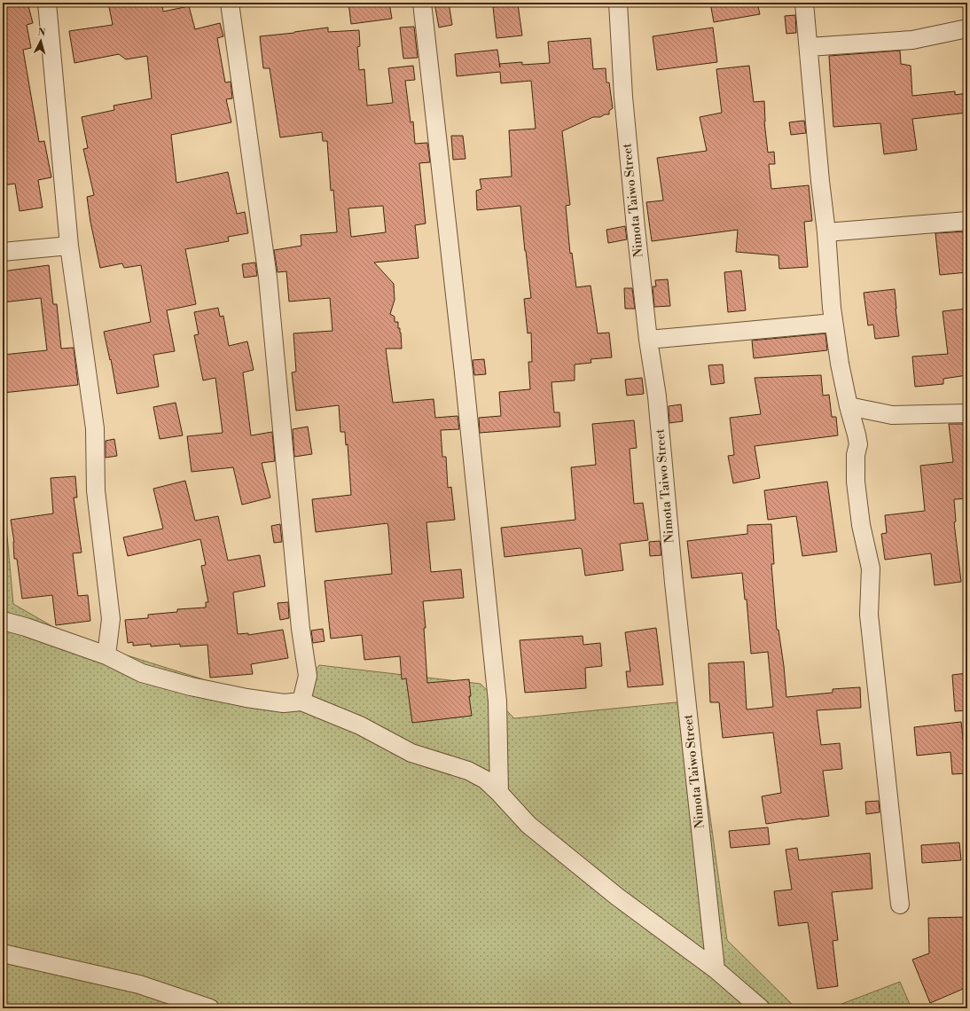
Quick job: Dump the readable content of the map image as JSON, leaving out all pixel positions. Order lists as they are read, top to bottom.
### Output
{
  "streets": {
    "street": ["Nimota Taiwo Street"]
  },
  "north": "top"
}
